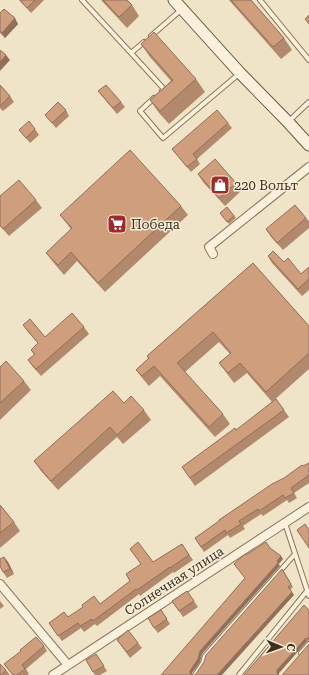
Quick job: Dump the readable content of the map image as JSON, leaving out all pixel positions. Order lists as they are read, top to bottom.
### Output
{
  "streets": {
    "street": ["Солнечная улица"]
  },
  "places": {
    "shop": ["220 Вольт"],
    "supermarket": ["Победа"]
  },
  "north": "right"
}
